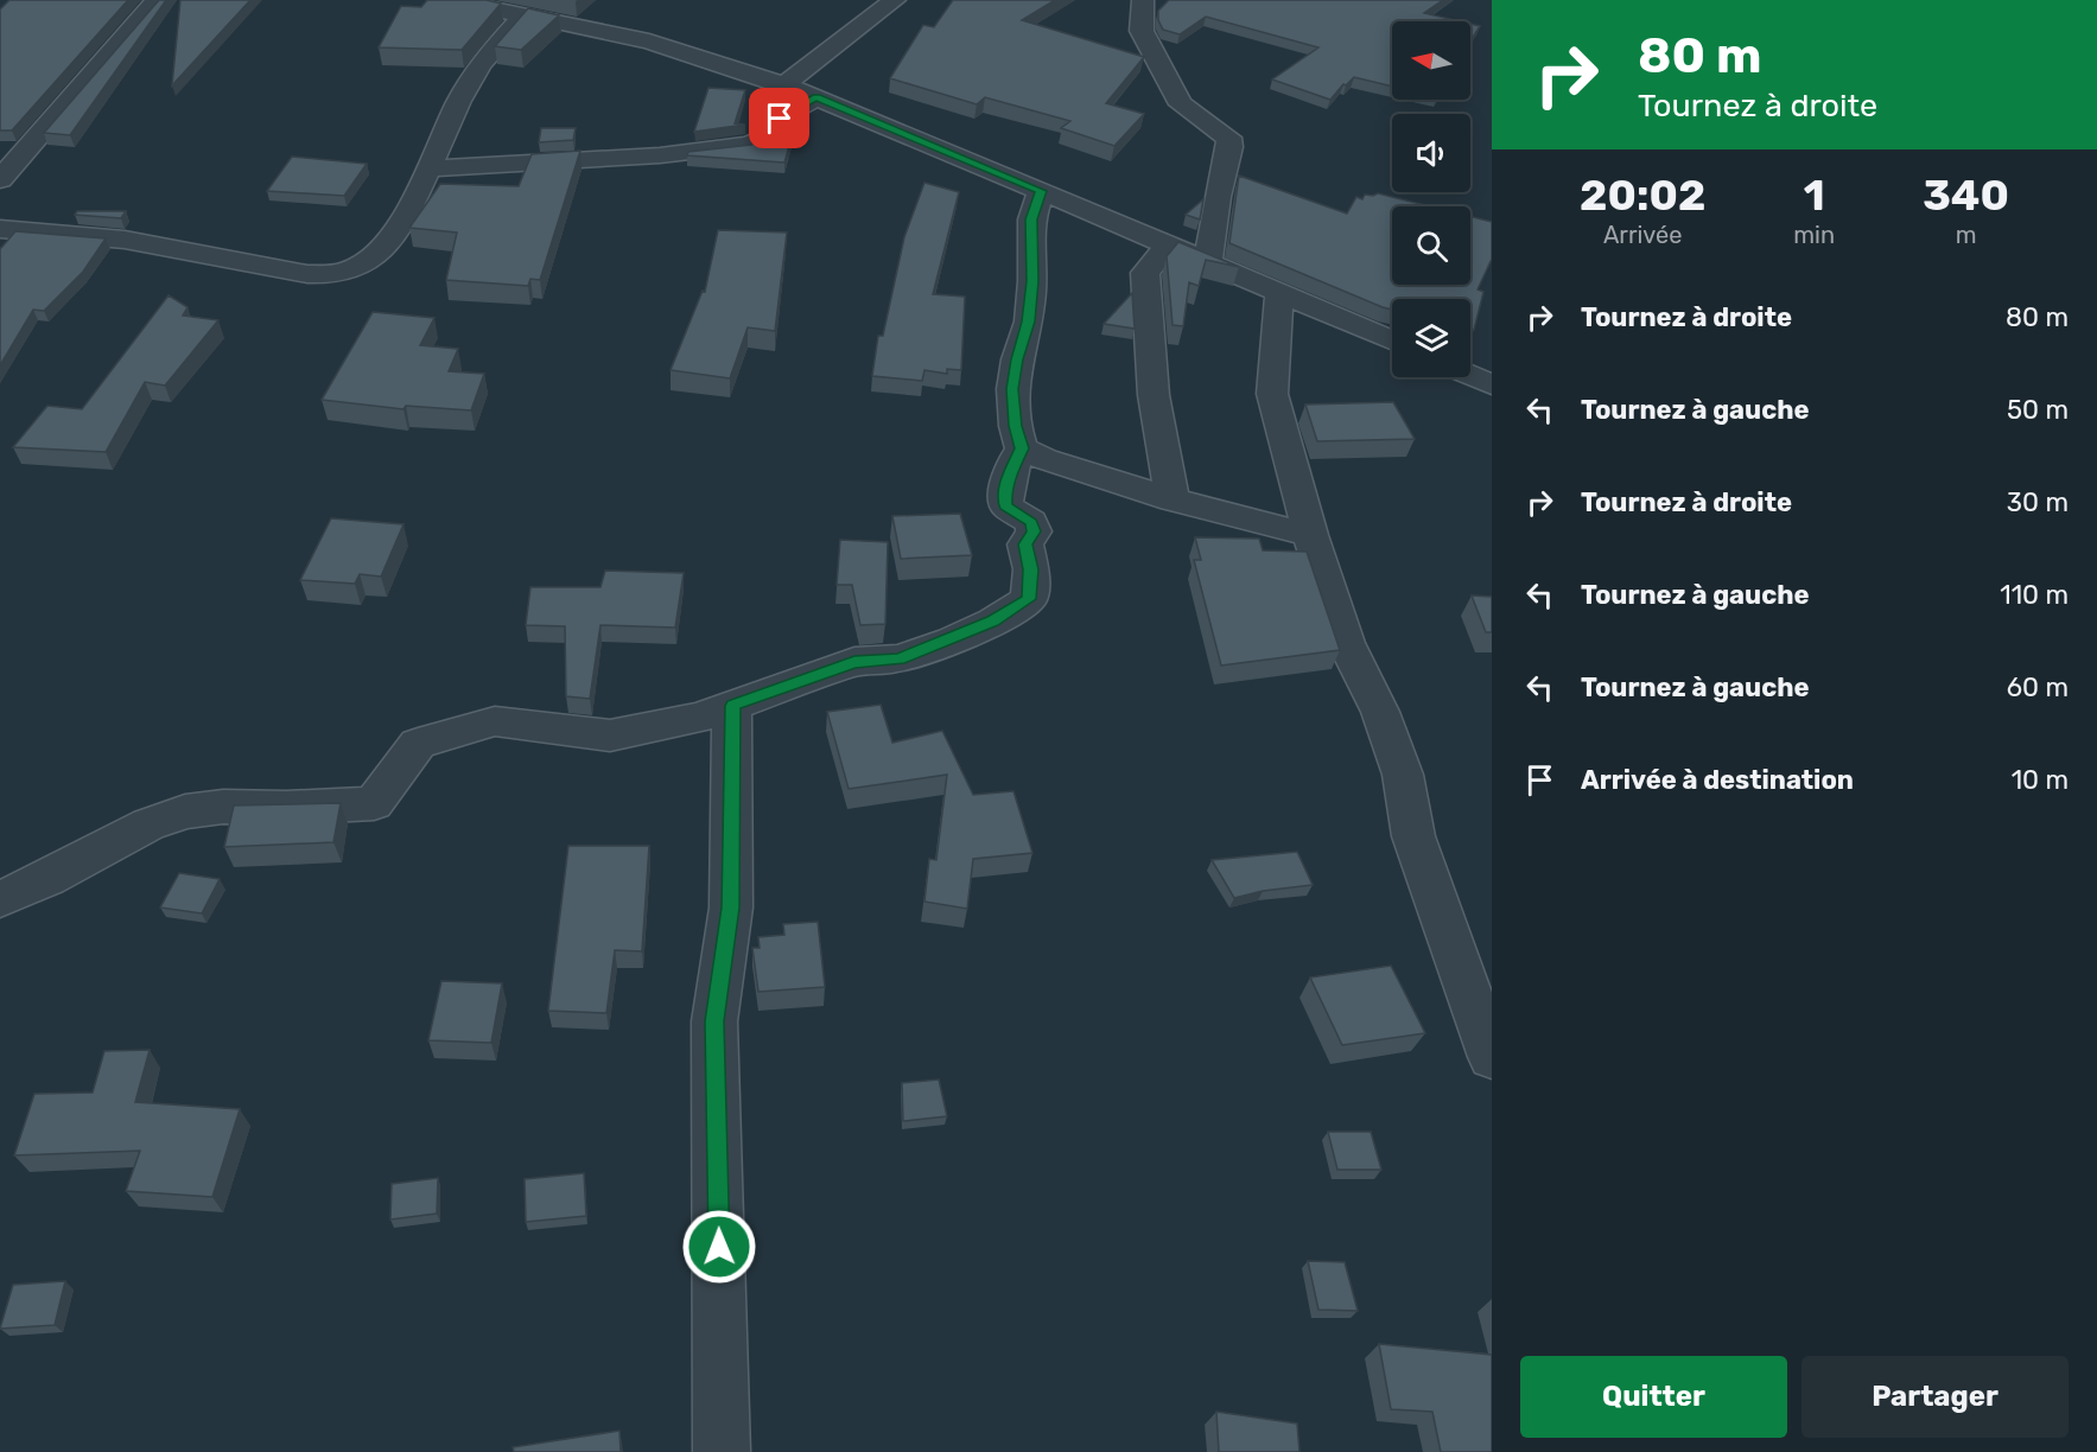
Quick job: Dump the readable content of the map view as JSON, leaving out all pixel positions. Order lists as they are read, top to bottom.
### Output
{
  "north": "left",
  "page": {
    "turn": ["80 m", "Tournez à droite"],
    "eta": [
      "20:02",
      "Arrivée",
      "1",
      "min",
      "340",
      "m"
    ],
    "list": [
      {
        "name": "Tournez à droite",
        "value": "80 m"
      },
      {
        "name": "Tournez à gauche",
        "value": "50 m"
      },
      {
        "name": "Tournez à droite",
        "value": "30 m"
      },
      {
        "name": "Tournez à gauche",
        "value": "110 m"
      },
      {
        "name": "Tournez à gauche",
        "value": "60 m"
      },
      {
        "name": "Arrivée à destination",
        "value": "10 m"
      }
    ],
    "buttons": ["Quitter", "Partager"]
  }
}
